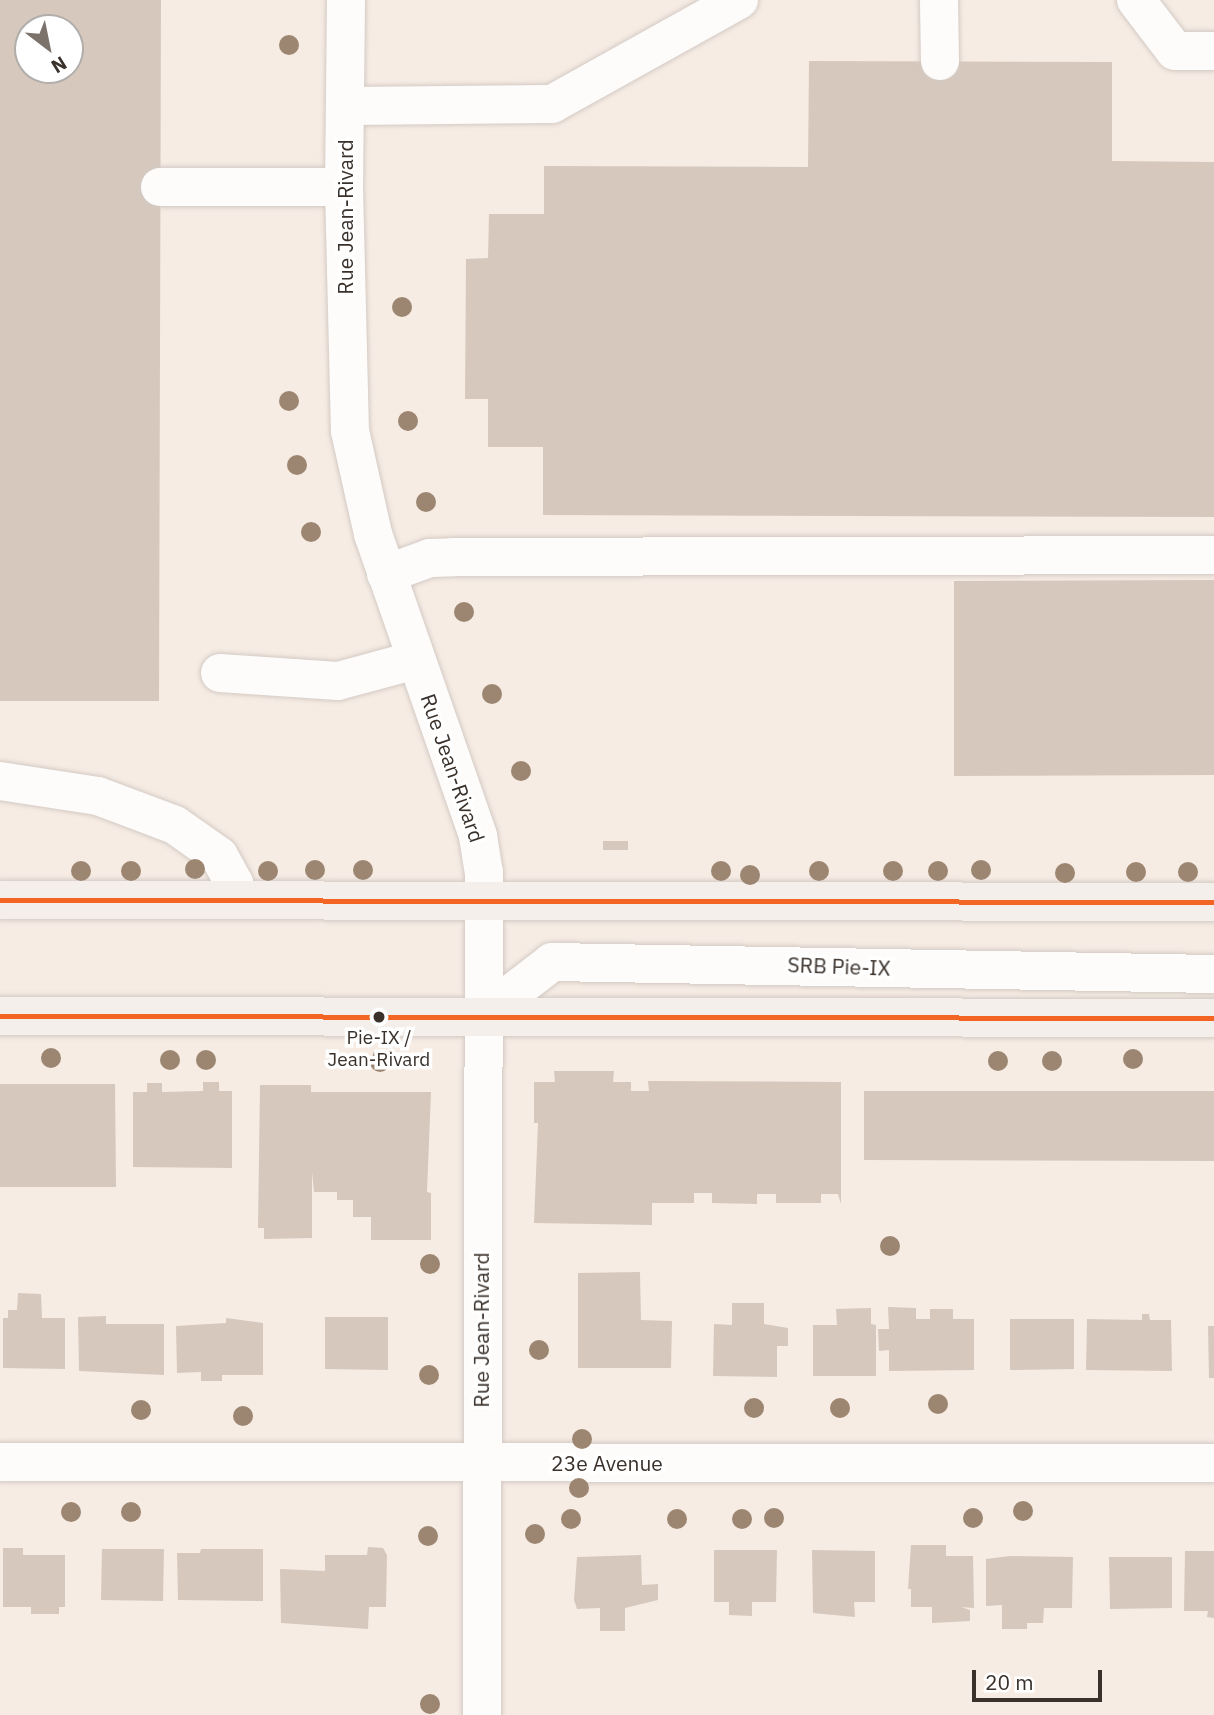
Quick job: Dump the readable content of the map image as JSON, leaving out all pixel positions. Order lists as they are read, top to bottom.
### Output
{
  "streets": {
    "street": ["Rue Jean-Rivard", "SRB Pie-IX", "23e Avenue"]
  },
  "crossings": [
    ["Rue Jean-Rivard", "SRB Pie-IX"],
    ["Rue Jean-Rivard", "23e Avenue"]
  ],
  "places": ["Pie-IX / Jean-Rivard"],
  "scale_bar": "20 m",
  "north": "bottom right"
}
